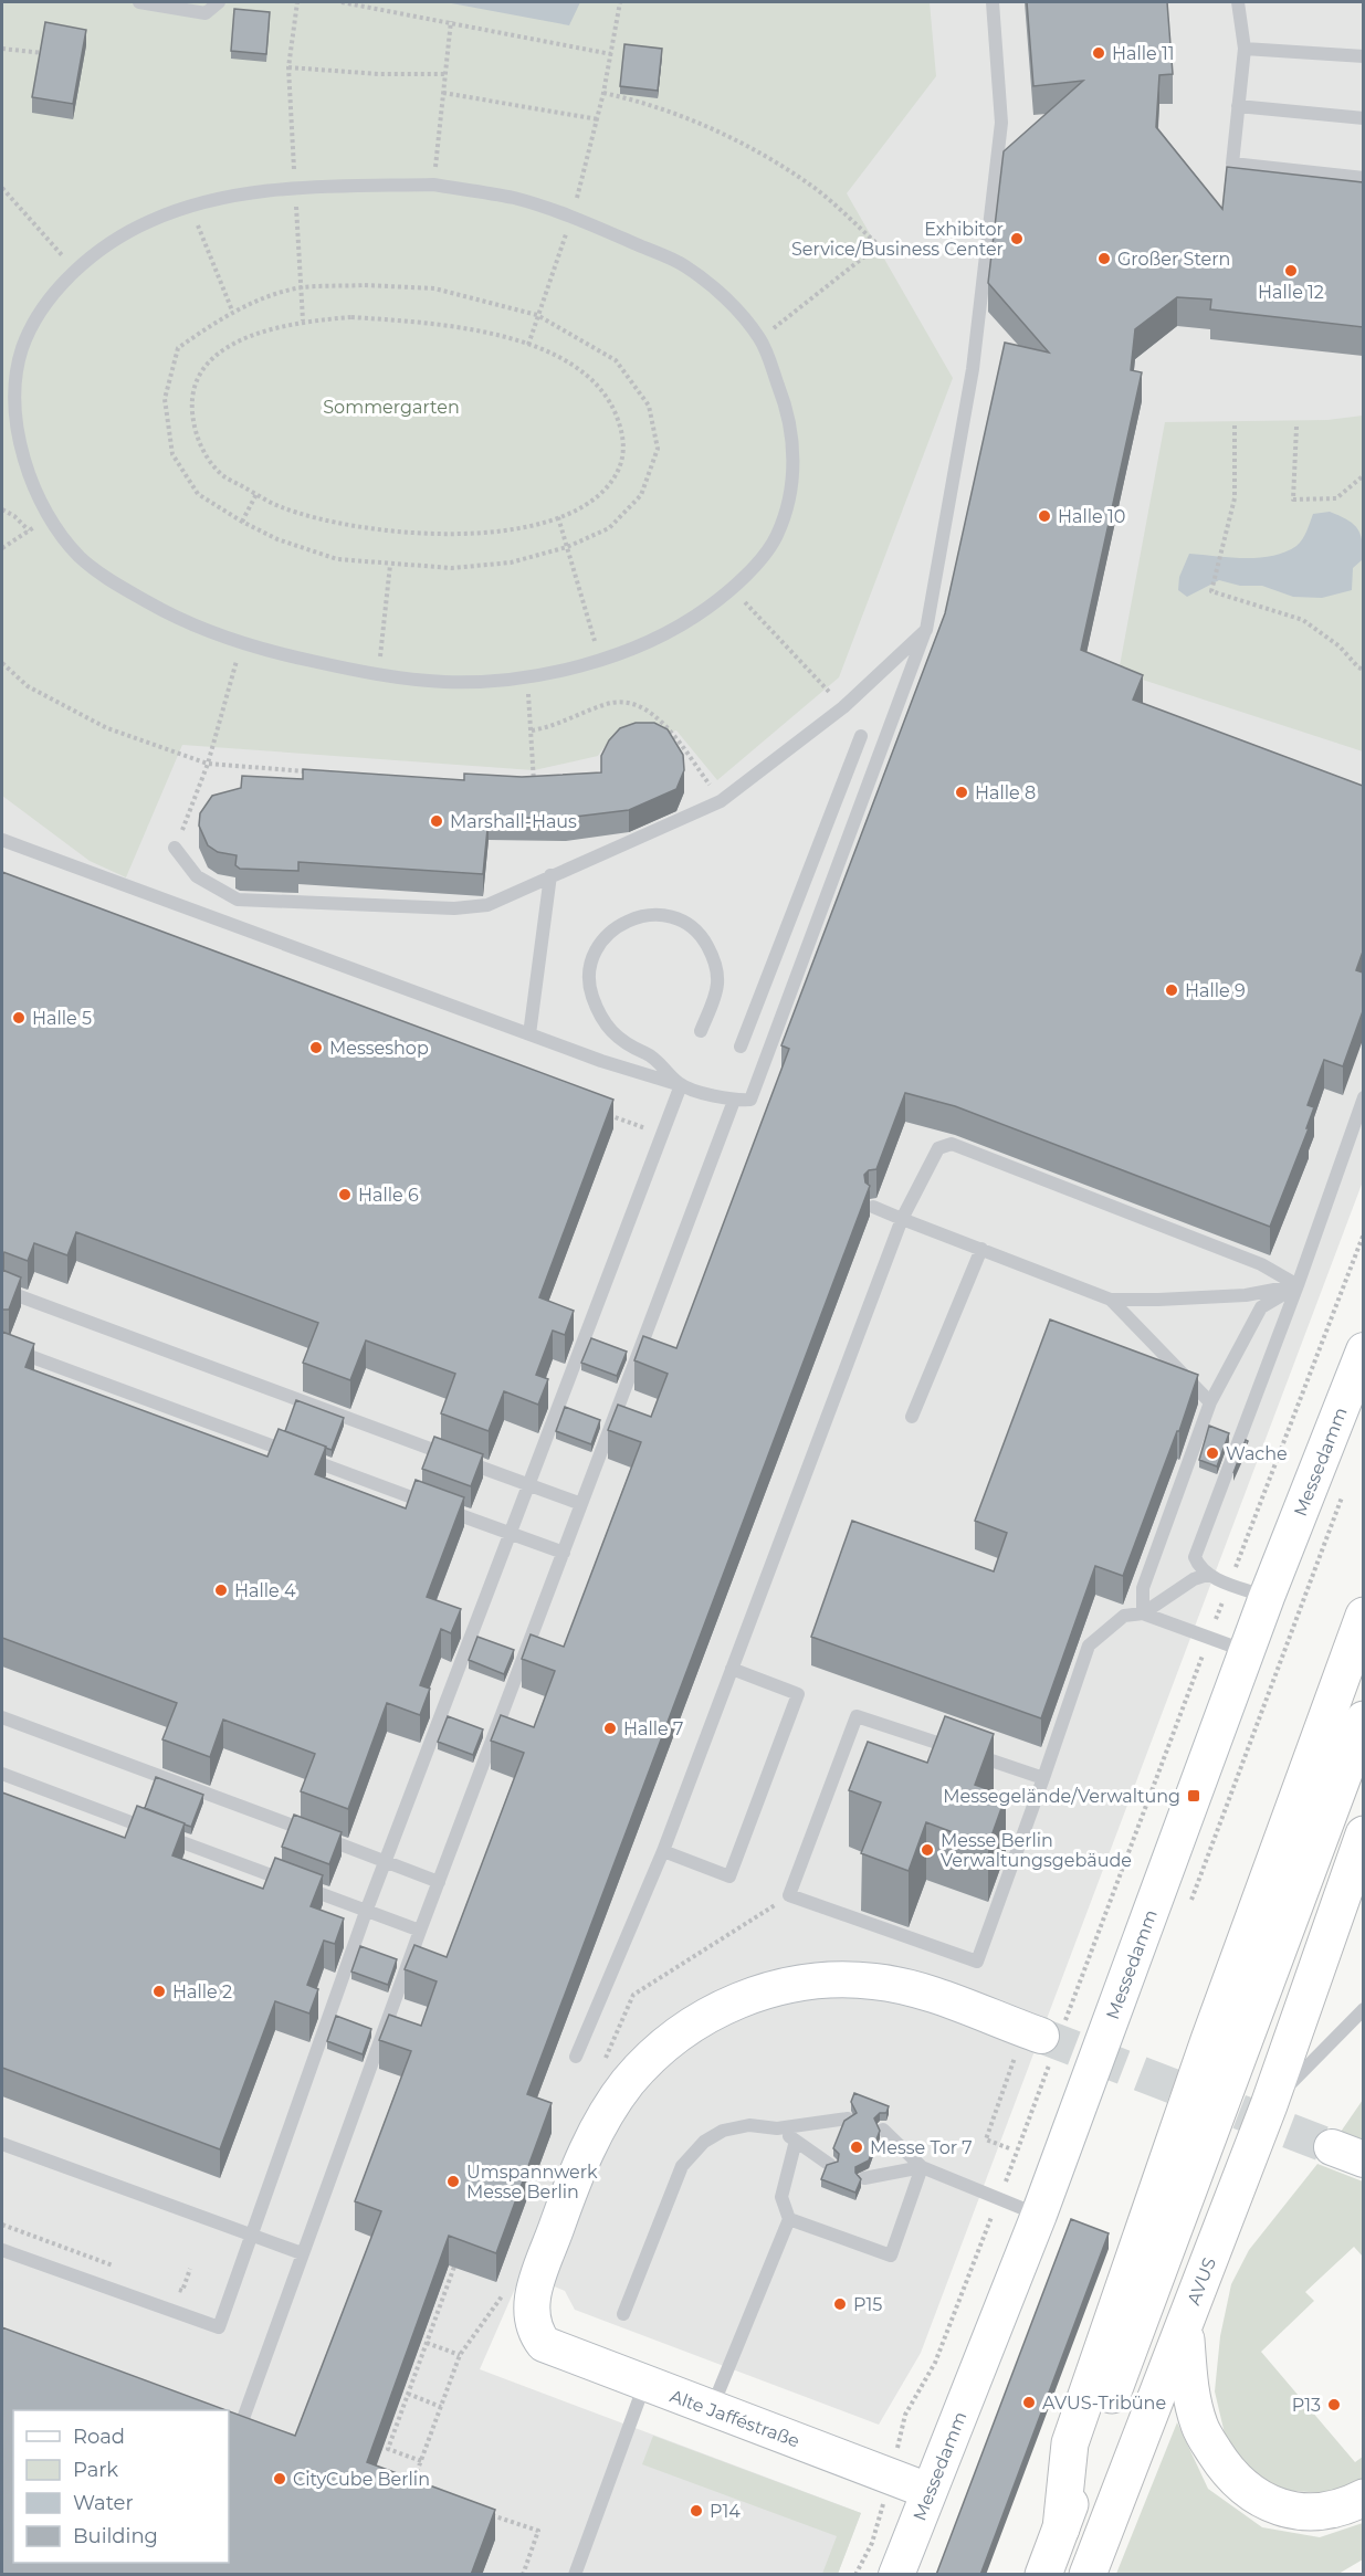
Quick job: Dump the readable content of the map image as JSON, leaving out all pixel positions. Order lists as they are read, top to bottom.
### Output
{
  "streets": {
    "highway": ["AVUS"],
    "main road": ["Messedamm", "Alte Jafféstraße"]
  },
  "crossings": [
    ["Messedamm", "Alte Jafféstraße"]
  ],
  "parks": ["Sommergarten"],
  "places": {
    "other": [
      "Halle 11",
      "Exhibitor Service/Business Center",
      "Großer Stern",
      "Halle 12",
      "Halle 10",
      "Halle 8",
      "Marshall-Haus",
      "Halle 9",
      "Halle 5",
      "Messeshop",
      "Halle 6",
      "Wache",
      "Halle 4",
      "Halle 7",
      "Messe Berlin Verwaltungsgebäude",
      "Halle 2",
      "Messe Tor 7",
      "Umspannwerk Messe Berlin",
      "P15",
      "AVUS-Tribüne",
      "P13",
      "CityCube Berlin",
      "P14"
    ],
    "transit": ["Messegelände/Verwaltung"]
  },
  "legend": [
    "Road",
    "Park",
    "Water",
    "Building"
  ]
}
